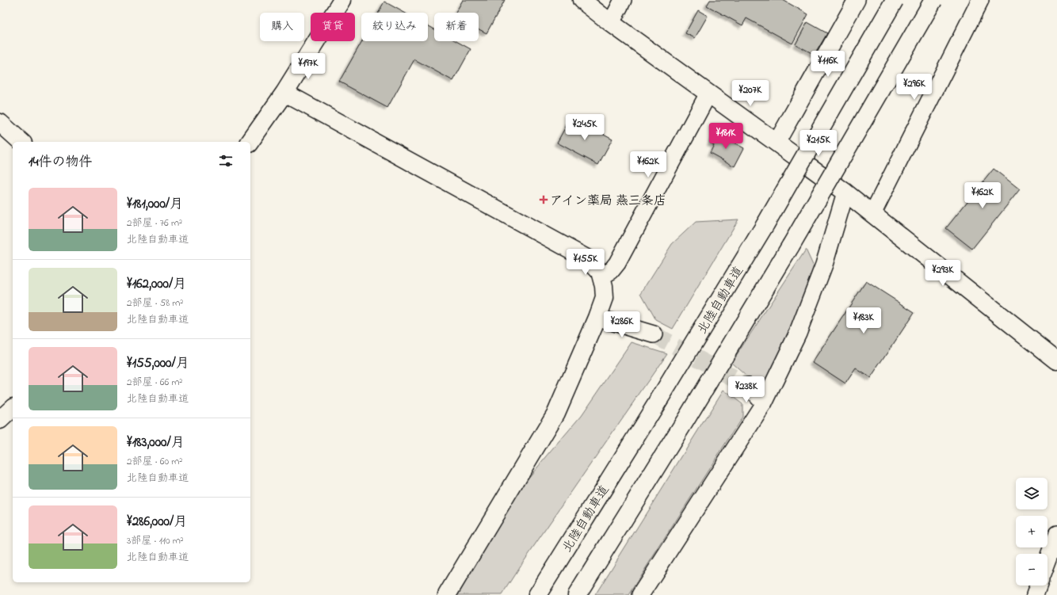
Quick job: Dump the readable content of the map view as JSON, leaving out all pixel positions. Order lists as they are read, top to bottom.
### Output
{
  "streets": {
    "main road": ["北陸自動車道"]
  },
  "places": {
    "health": ["アイン薬局 燕三条店"]
  },
  "page": {
    "chip": [
      "購入",
      "賃貸",
      "絞り込み",
      "新着"
    ],
    "price": [
      "¥116K",
      "¥197K",
      "¥296K",
      "¥207K",
      "¥245K",
      "¥181K",
      "¥215K",
      "¥162K",
      "¥162K",
      "¥155K",
      "¥293K",
      "¥183K",
      "¥286K",
      "¥238K"
    ],
    "heading": "14件の物件",
    "list": [
      {
        "name": "¥181,000/月",
        "note": "2部屋 · 76 m² · 北陸自動車道"
      },
      {
        "name": "¥162,000/月",
        "note": "2部屋 · 58 m² · 北陸自動車道"
      },
      {
        "name": "¥155,000/月",
        "note": "2部屋 · 66 m² · 北陸自動車道"
      },
      {
        "name": "¥183,000/月",
        "note": "2部屋 · 60 m² · 北陸自動車道"
      },
      {
        "name": "¥286,000/月",
        "note": "3部屋 · 110 m² · 北陸自動車道"
      }
    ],
    "map_buttons": ["+", "−"]
  }
}
